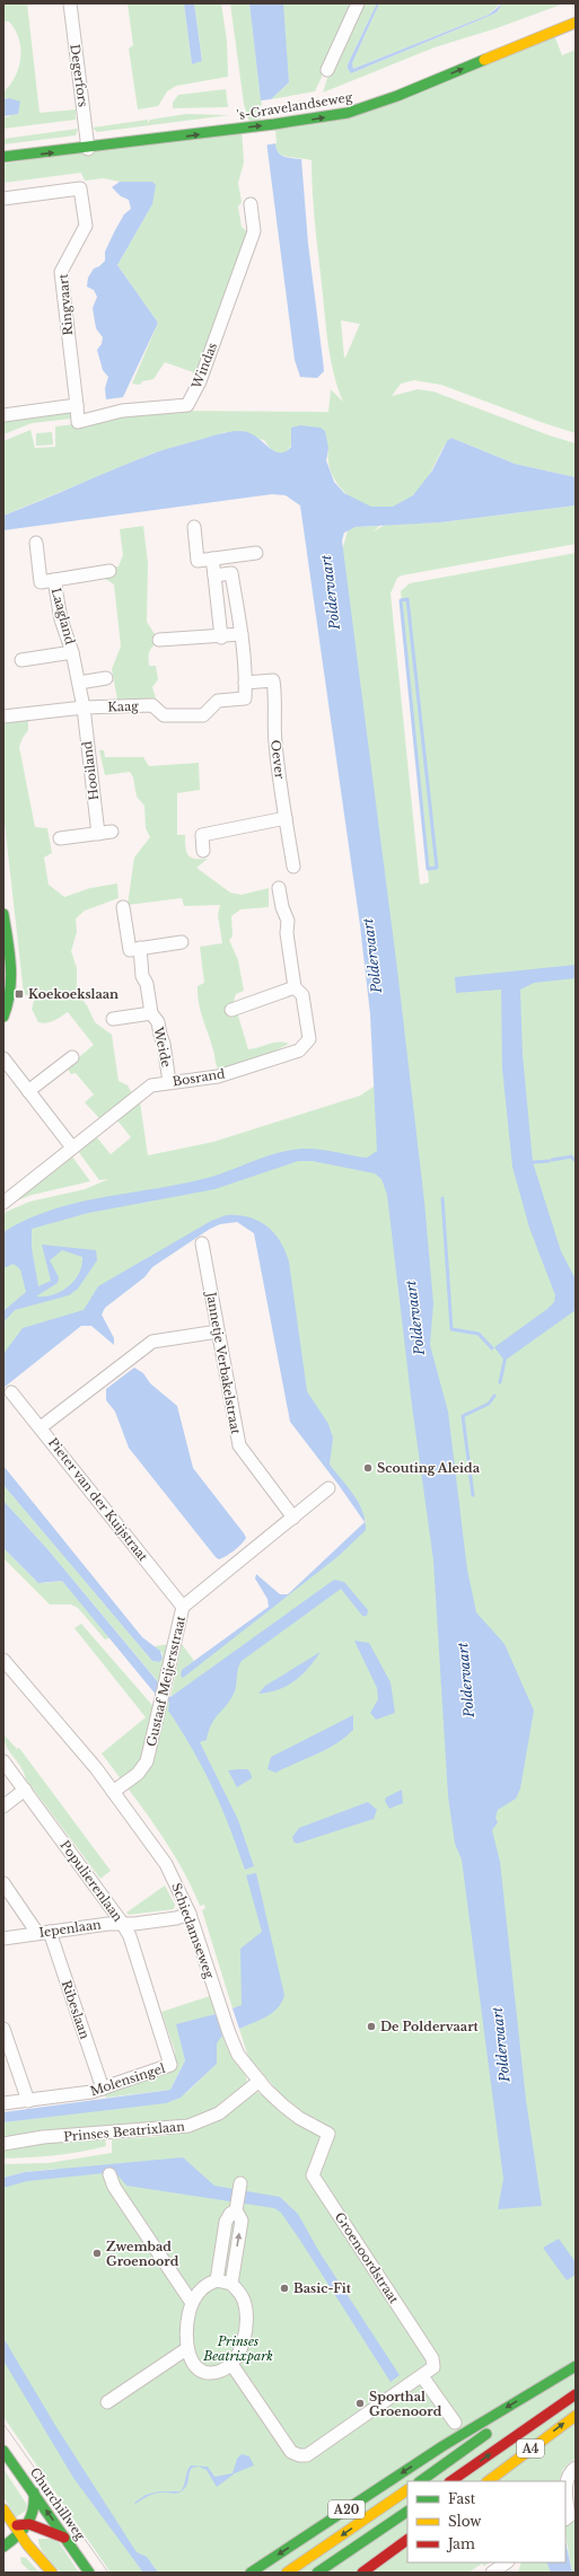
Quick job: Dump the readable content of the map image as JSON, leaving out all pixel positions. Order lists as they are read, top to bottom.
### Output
{
  "streets": {
    "main road": [
      "'s-Gravelandseweg",
      "A4",
      "Churchillweg",
      "A20"
    ],
    "street": [
      "Degerfors",
      "Ringvaart",
      "Windas",
      "Laagland",
      "Kaag",
      "Oever",
      "Hooiland",
      "Weide",
      "Bosrand",
      "Jannetje Verbakelstraat",
      "Pieter van der Kuijstraat",
      "Gustaaf Meijersstraat",
      "Populierenlaan",
      "Iepenlaan",
      "Schiedamseweg",
      "Ribeslaan",
      "Molensingel",
      "Prinses Beatrixlaan",
      "Groenoordstraat"
    ]
  },
  "crossings": [
    ["Degerfors", "'s-Gravelandseweg"],
    ["Ringvaart", "Windas"],
    ["Laagland", "Kaag"],
    ["Laagland", "Hooiland"],
    ["Kaag", "Oever"],
    ["Kaag", "Hooiland"],
    ["Weide", "Bosrand"],
    ["Jannetje Verbakelstraat", "Gustaaf Meijersstraat"],
    ["Pieter van der Kuijstraat", "Gustaaf Meijersstraat"],
    ["Gustaaf Meijersstraat", "Schiedamseweg"],
    ["Populierenlaan", "Iepenlaan"],
    ["Populierenlaan", "Molensingel"],
    ["Iepenlaan", "Schiedamseweg"],
    ["Iepenlaan", "Ribeslaan"],
    ["Schiedamseweg", "Prinses Beatrixlaan"],
    ["Schiedamseweg", "Groenoordstraat"],
    ["Ribeslaan", "Molensingel"]
  ],
  "water": ["Poldervaart"],
  "parks": ["Prinses Beatrixpark"],
  "places": {
    "transit": ["Koekoekslaan"],
    "other": [
      "Scouting Aleida",
      "De Poldervaart",
      "Zwembad Groenoord",
      "Basic-Fit",
      "Sporthal Groenoord"
    ]
  },
  "legend": ["Fast", "Slow", "Jam"]
}
